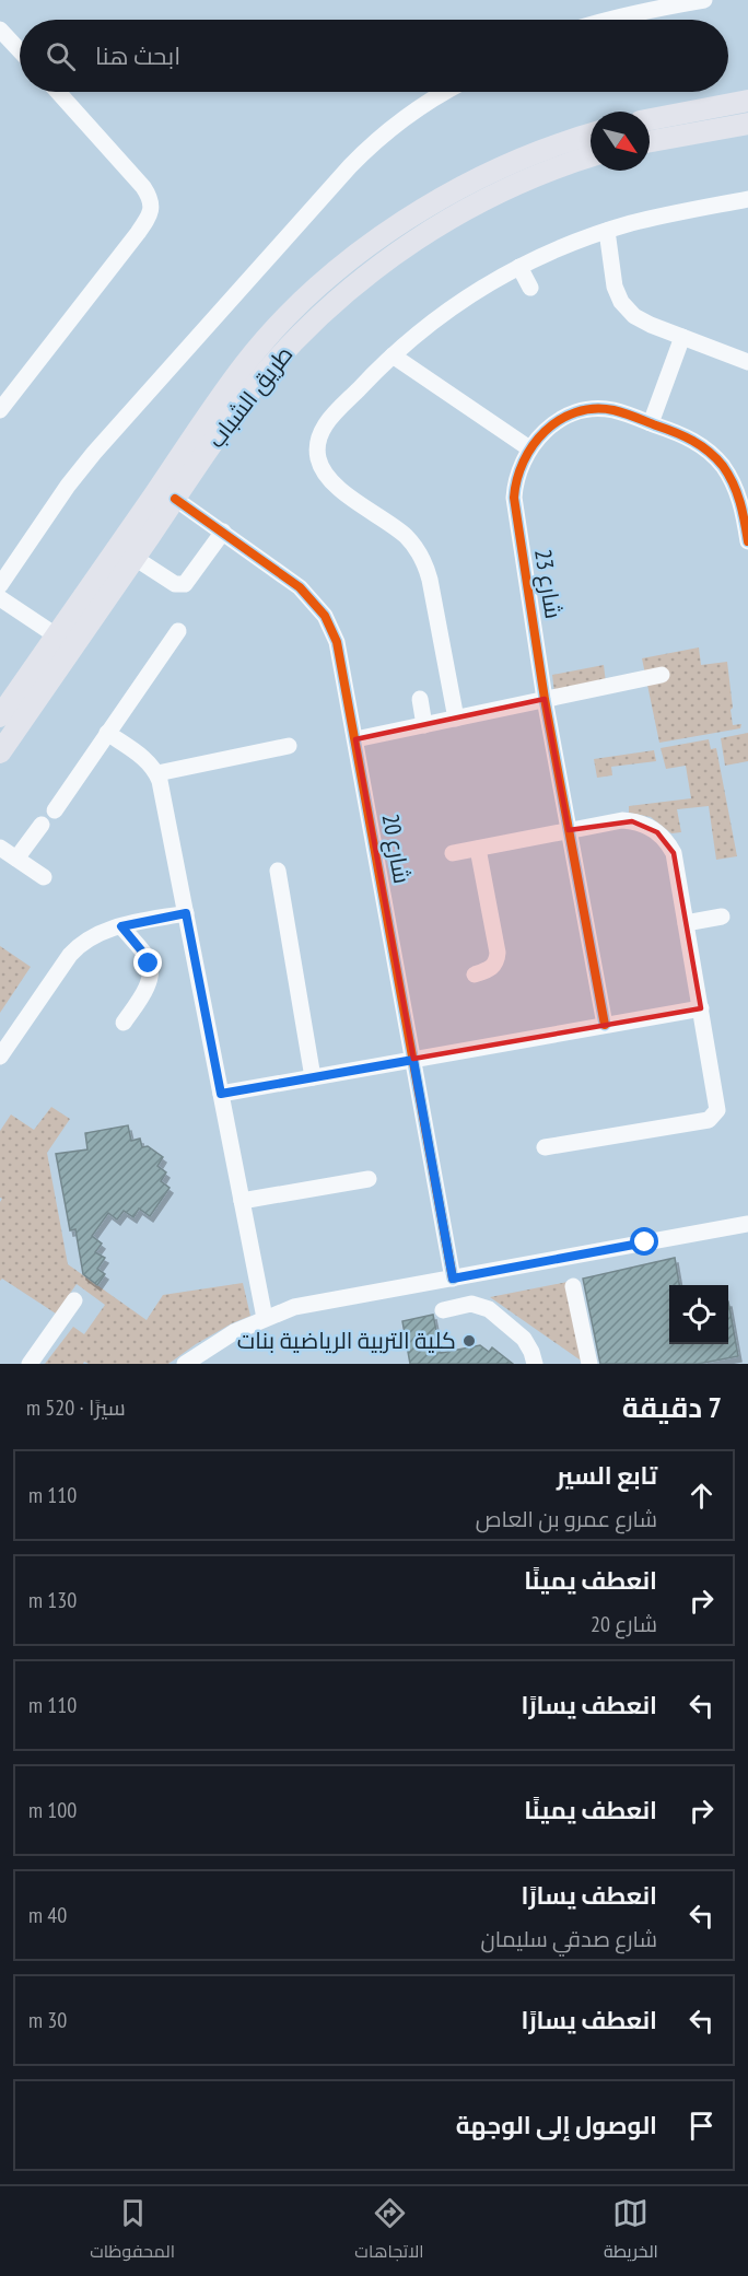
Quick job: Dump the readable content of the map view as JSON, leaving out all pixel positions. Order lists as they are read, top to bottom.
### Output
{
  "streets": {
    "main road": ["طريق الشباب"],
    "street": ["شارع 23", "شارع 20"]
  },
  "crossings": [
    ["طريق الشباب", "شارع 20"]
  ],
  "places": ["كلية التربية الرياضية بنات"],
  "north": "bottom right",
  "page": {
    "search": "ابحث هنا",
    "heading": ["7 دقيقة", "سيرًا · 520 m"],
    "list": [
      ["تابع السير", "شارع عمرو بن العاص", "110 m"],
      ["انعطف يمينًا", "شارع 20", "130 m"],
      ["انعطف يسارًا", "110 m"],
      ["انعطف يمينًا", "100 m"],
      ["انعطف يسارًا", "شارع صدقي سليمان", "40 m"],
      ["انعطف يسارًا", "30 m"],
      "الوصول إلى الوجهة"
    ],
    "nav": ["الخريطة", "الاتجاهات", "المحفوظات"]
  }
}
